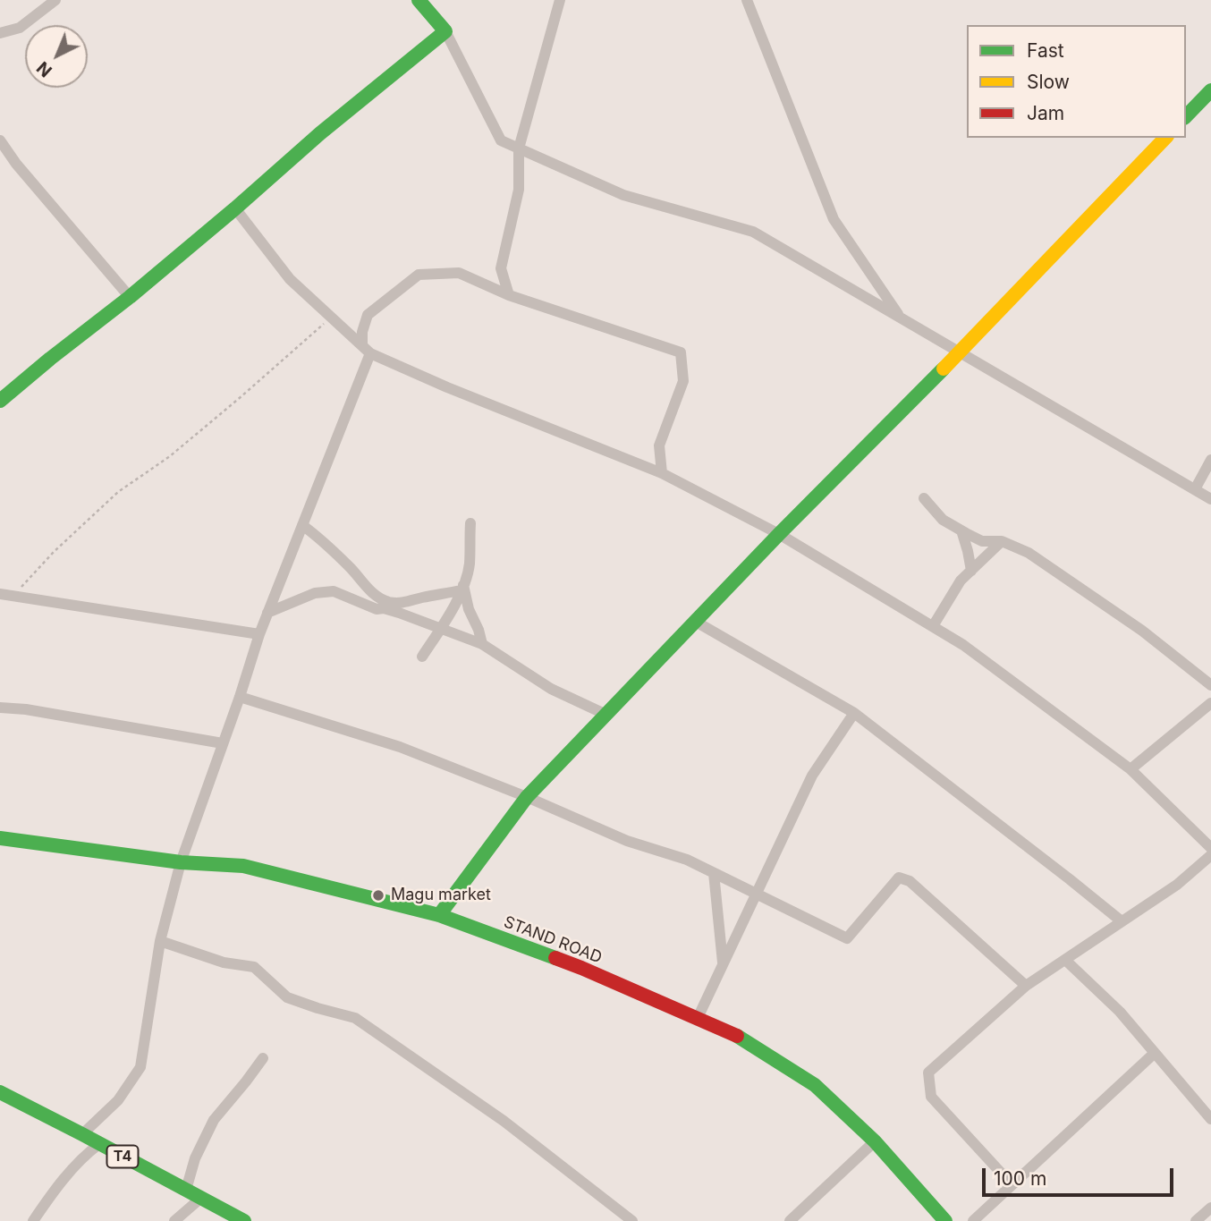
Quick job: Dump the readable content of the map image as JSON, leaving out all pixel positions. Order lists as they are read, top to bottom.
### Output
{
  "streets": {
    "main road": ["STAND ROAD", "T4"]
  },
  "places": ["Magu market"],
  "legend": ["Fast", "Slow", "Jam"],
  "scale_bar": "100 m",
  "north": "bottom left"
}
